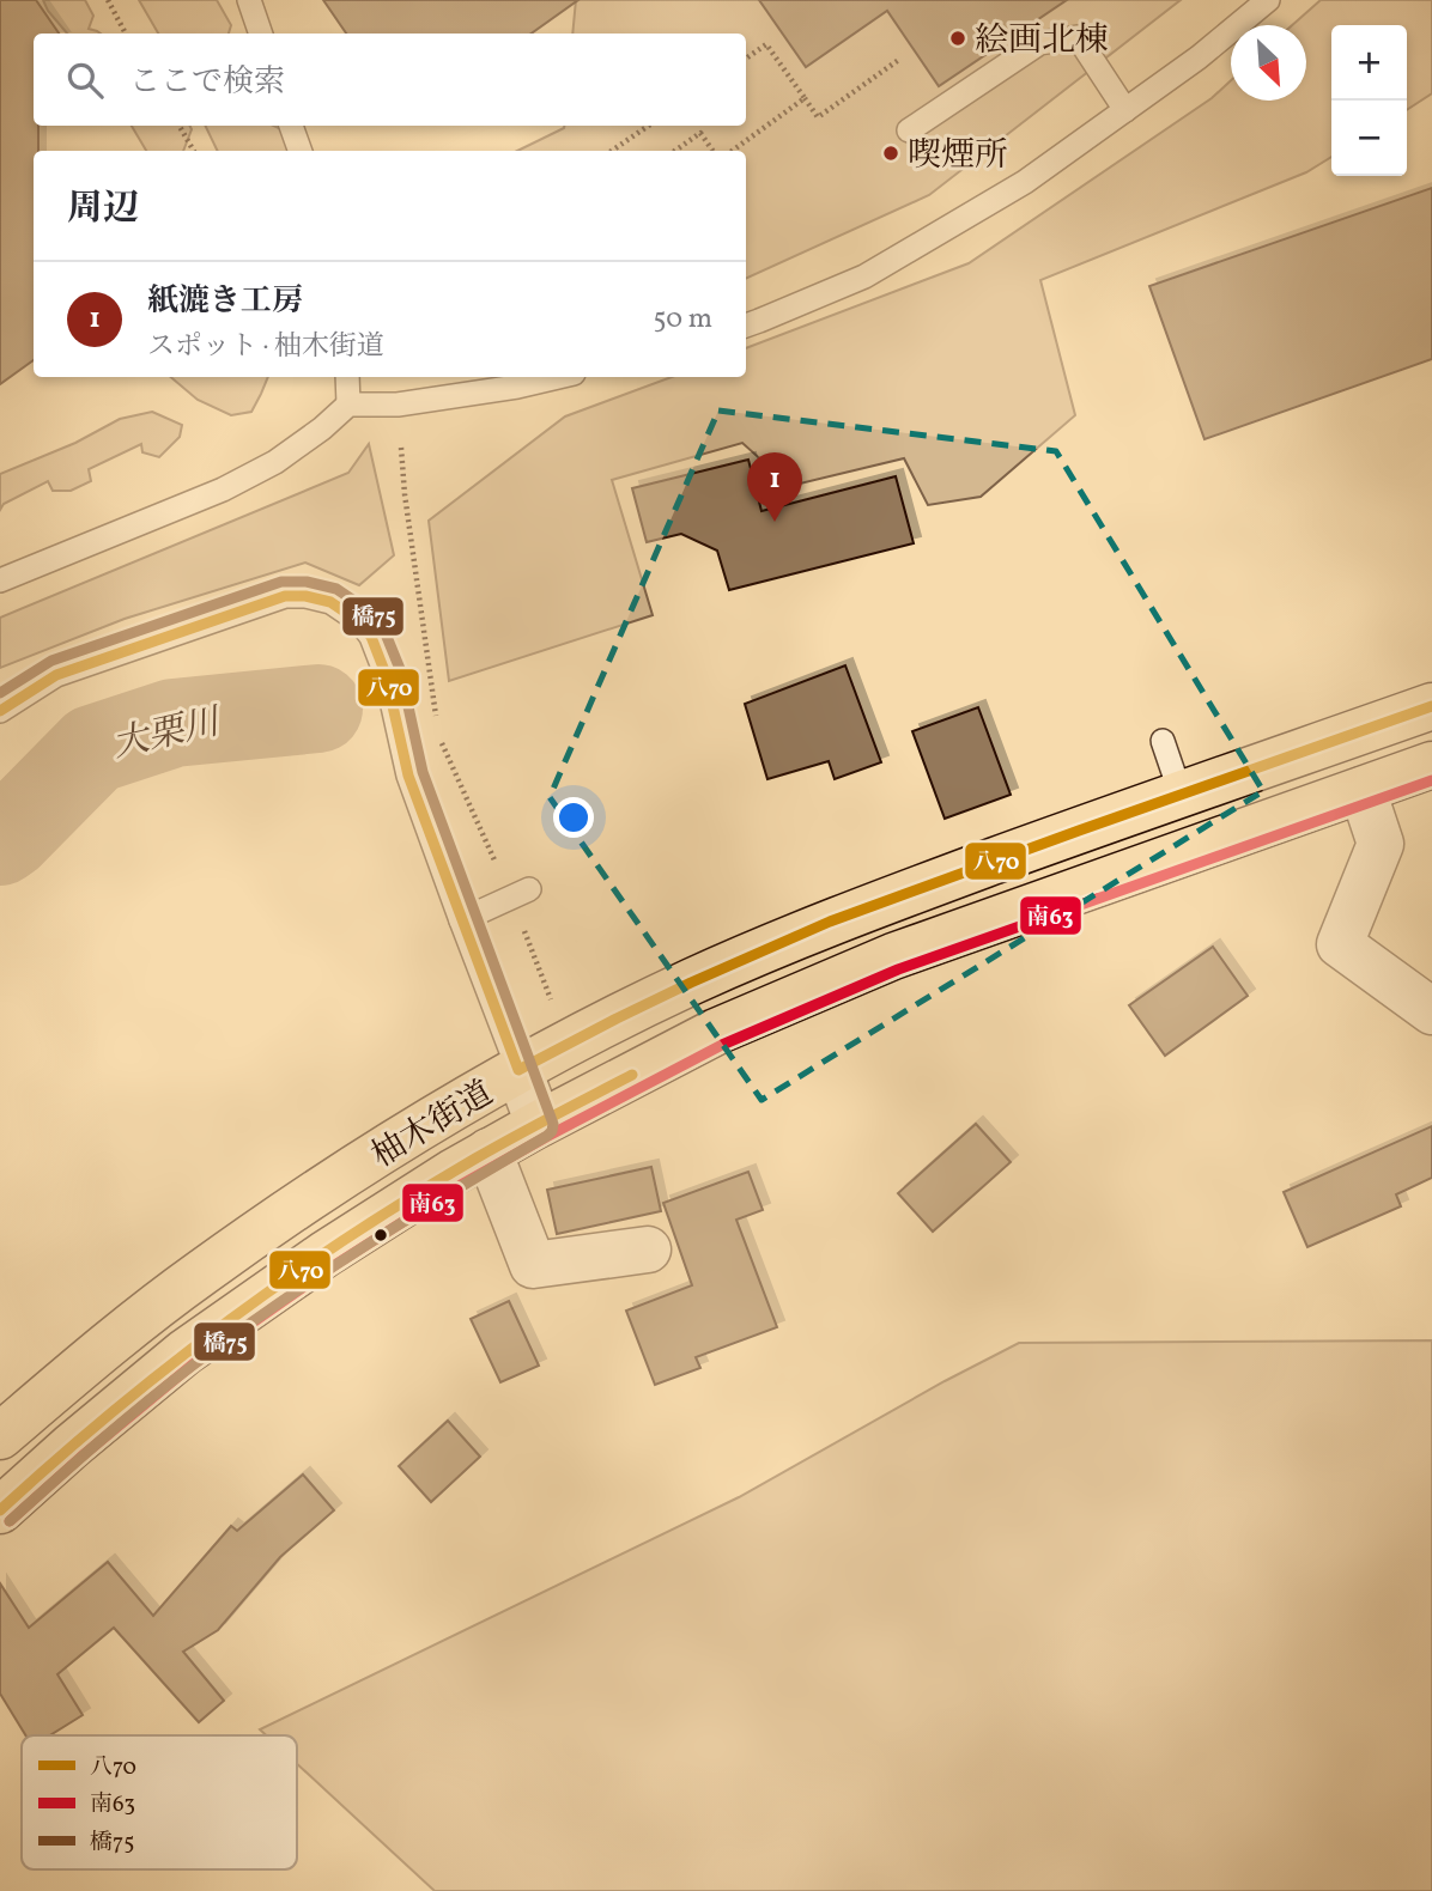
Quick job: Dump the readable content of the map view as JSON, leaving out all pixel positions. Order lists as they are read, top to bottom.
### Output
{
  "streets": {
    "main road": ["柚木街道"]
  },
  "water": ["大栗川"],
  "places": ["絵画北棟", "喫煙所"],
  "lines": ["transit line 橋75", "transit line 八70", "transit line 南63"],
  "legend": ["八70", "南63", "橋75"],
  "north": "bottom right",
  "page": {
    "map_buttons": ["+", "−"],
    "search": "ここで検索",
    "heading": "周辺",
    "list": [
      {
        "mark": "1",
        "name": "紙漉き工房",
        "note": "スポット · 柚木街道",
        "value": "50 m"
      }
    ],
    "pins": "1"
  }
}
